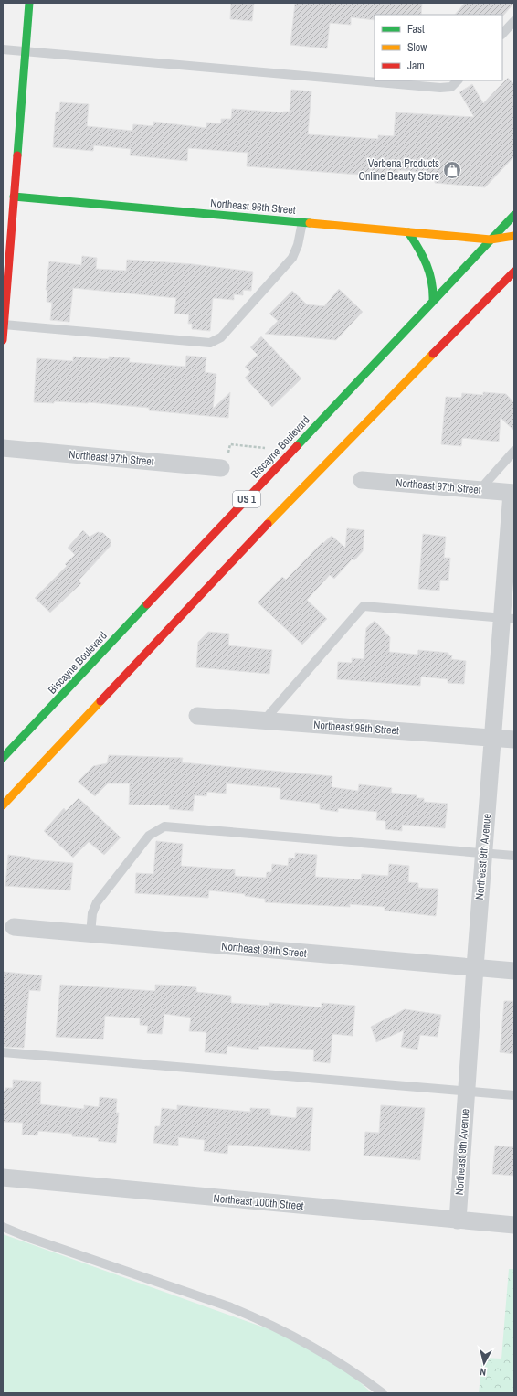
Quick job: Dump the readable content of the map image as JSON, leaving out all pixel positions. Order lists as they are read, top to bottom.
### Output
{
  "streets": {
    "main road": ["Northeast 96th Street", "Biscayne Boulevard", "US 1"],
    "street": [
      "Northeast 97th Street",
      "Northeast 98th Street",
      "Northeast 9th Avenue",
      "Northeast 99th Street",
      "Northeast 100th Street"
    ]
  },
  "crossings": [
    ["Northeast 96th Street", "Biscayne Boulevard"],
    ["Northeast 97th Street", "Northeast 9th Avenue"],
    ["Northeast 98th Street", "Northeast 9th Avenue"],
    ["Northeast 9th Avenue", "Northeast 99th Street"],
    ["Northeast 9th Avenue", "Northeast 100th Street"]
  ],
  "places": {
    "shop": ["Verbena Products Online Beauty Store"]
  },
  "legend": ["Fast", "Slow", "Jam"],
  "north": "bottom"
}
